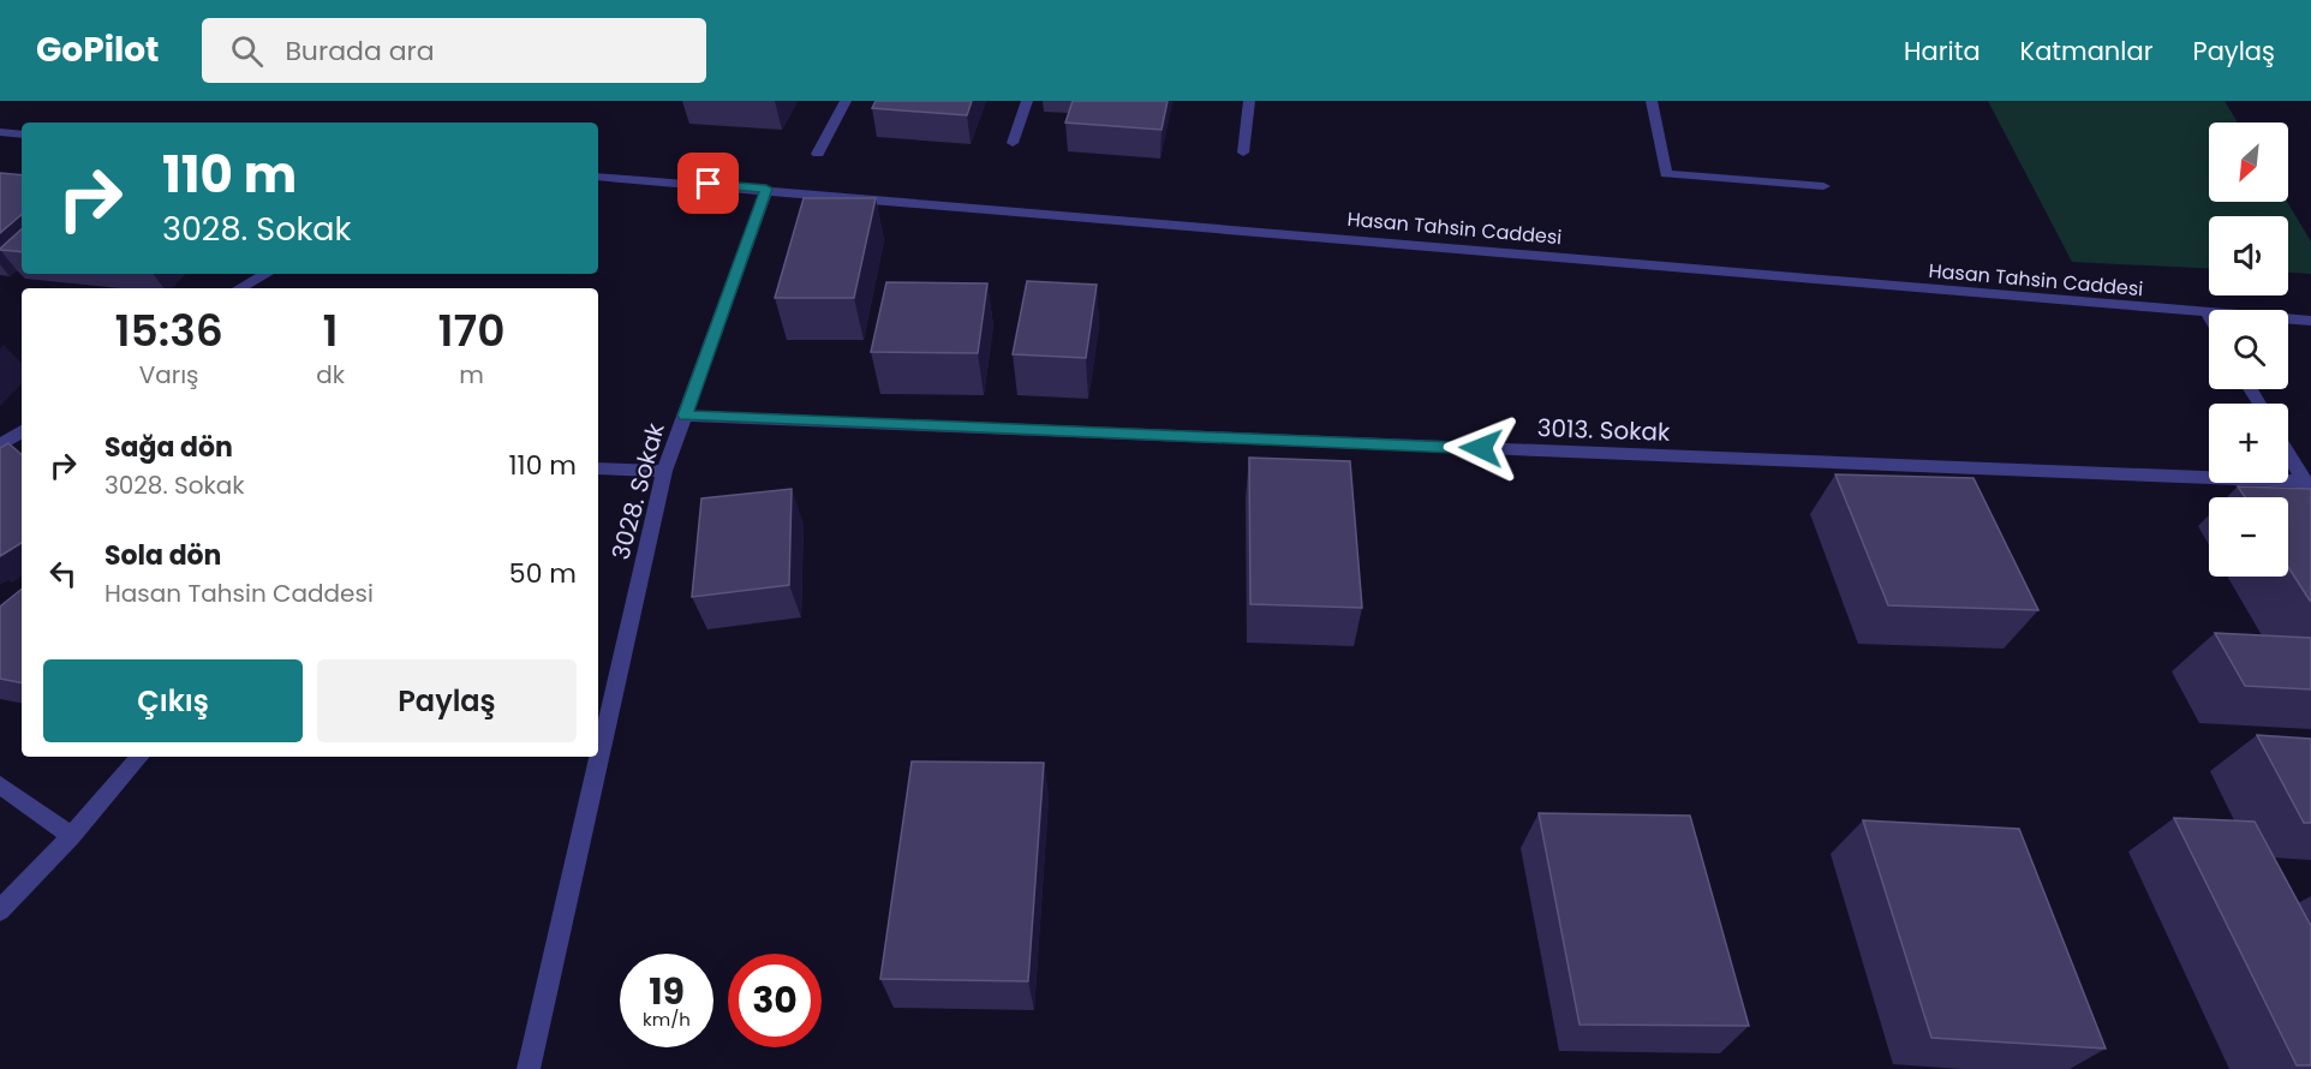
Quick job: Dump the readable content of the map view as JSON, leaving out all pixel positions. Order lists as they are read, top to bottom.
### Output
{
  "streets": {
    "street": ["Hasan Tahsin Caddesi", "3013. Sokak", "3028. Sokak"]
  },
  "crossings": [
    ["Hasan Tahsin Caddesi", "3028. Sokak"],
    ["3013. Sokak", "3028. Sokak"]
  ],
  "north": "bottom left",
  "page": {
    "header": "GoPilot",
    "search": "Burada ara",
    "nav": ["Harita", "Katmanlar", "Paylaş"],
    "map_buttons": ["+", "−"],
    "turn": ["110 m", "3028. Sokak"],
    "eta": [
      "15:36",
      "Varış",
      "1",
      "dk",
      "170",
      "m"
    ],
    "list": [
      {
        "name": "Sağa dön",
        "note": "3028. Sokak",
        "value": "110 m"
      },
      {
        "name": "Sola dön",
        "note": "Hasan Tahsin Caddesi",
        "value": "50 m"
      }
    ],
    "buttons": ["Çıkış", "Paylaş"],
    "speed": "19 km/h",
    "limit": "30"
  }
}
